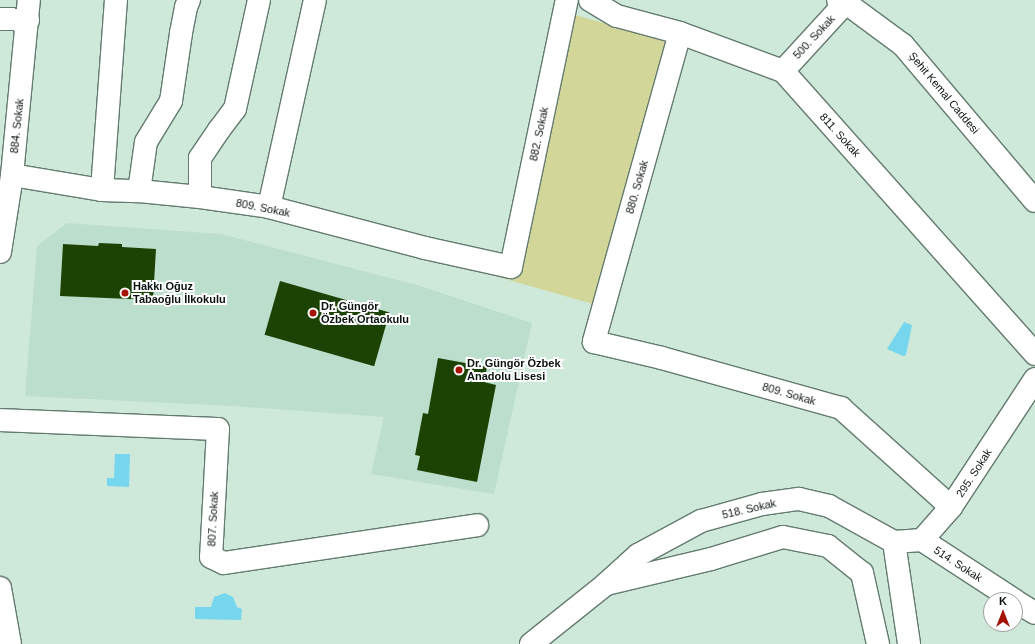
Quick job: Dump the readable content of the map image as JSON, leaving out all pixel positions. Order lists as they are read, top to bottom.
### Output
{
  "streets": {
    "street": [
      "500. Sokak",
      "Şehit Kemal Caddesi",
      "884. Sokak",
      "882. Sokak",
      "811. Sokak",
      "880. Sokak",
      "809. Sokak",
      "295. Sokak",
      "518. Sokak",
      "807. Sokak",
      "514. Sokak"
    ]
  },
  "crossings": [
    ["500. Sokak", "Şehit Kemal Caddesi"],
    ["500. Sokak", "811. Sokak"],
    ["884. Sokak", "809. Sokak"],
    ["882. Sokak", "809. Sokak"],
    ["811. Sokak", "880. Sokak"],
    ["880. Sokak", "809. Sokak"],
    ["809. Sokak", "295. Sokak"],
    ["295. Sokak", "514. Sokak"]
  ],
  "places": ["Hakkı Oğuz Tabaoğlu İlkokulu", "Dr. Güngör Özbek Ortaokulu", "Dr. Güngör Özbek Anadolu Lisesi"],
  "north": "top"
}
